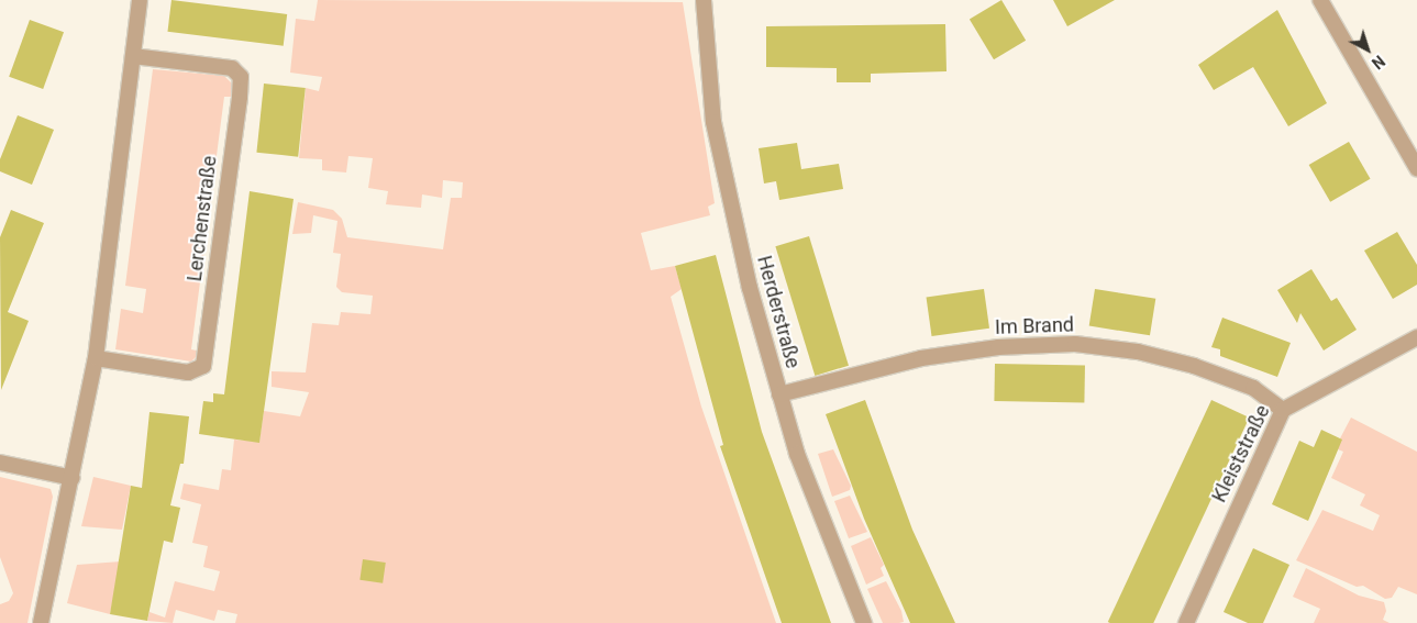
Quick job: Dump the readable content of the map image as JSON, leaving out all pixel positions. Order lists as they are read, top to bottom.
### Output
{
  "streets": {
    "street": [
      "Lerchenstraße",
      "Herderstraße",
      "Im Brand",
      "Kleiststraße"
    ]
  },
  "crossings": [
    ["Herderstraße", "Im Brand"],
    ["Im Brand", "Kleiststraße"]
  ],
  "north": "bottom right"
}
